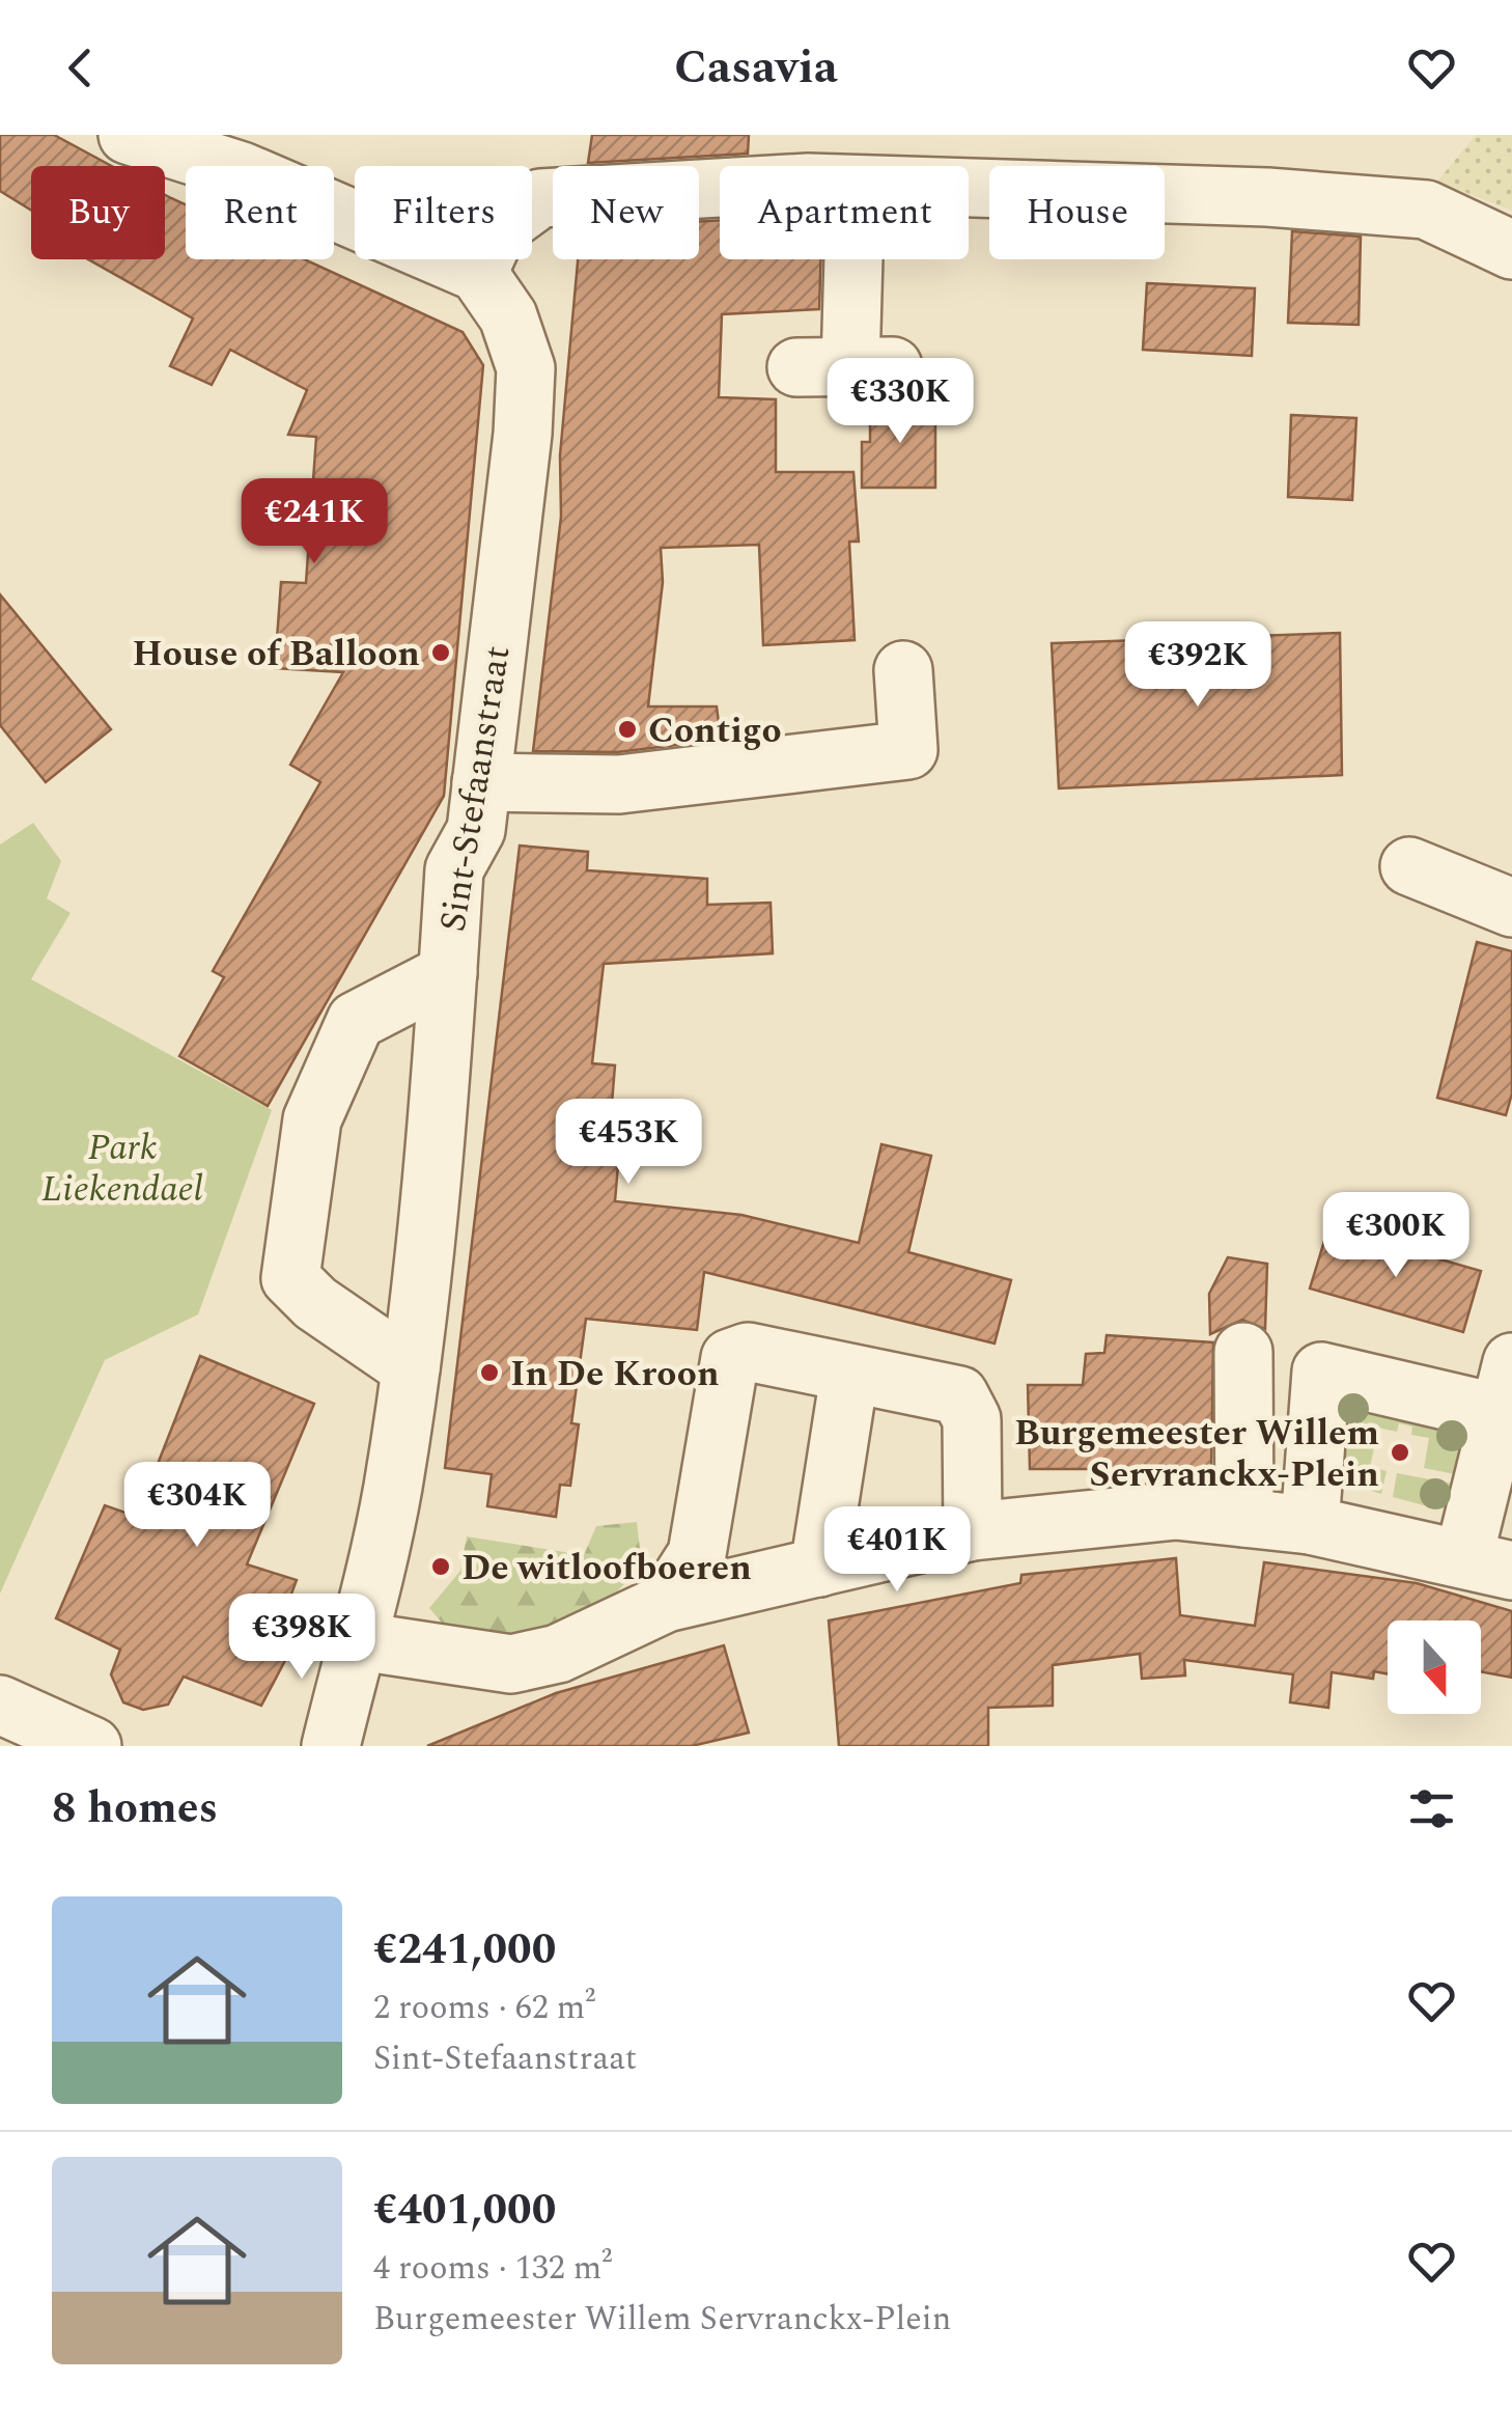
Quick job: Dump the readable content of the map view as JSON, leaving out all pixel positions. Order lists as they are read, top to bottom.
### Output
{
  "streets": {
    "street": ["Sint-Stefaanstraat"]
  },
  "parks": ["Park Liekendael"],
  "places": [
    "House of Balloon",
    "Contigo",
    "In De Kroon",
    "Burgemeester Willem Servranckx-Plein",
    "De witloofboeren"
  ],
  "north": "bottom",
  "page": {
    "header": "Casavia",
    "chip": [
      "Buy",
      "Rent",
      "Filters",
      "New",
      "Apartment",
      "House"
    ],
    "price": [
      "€330K",
      "€241K",
      "€392K",
      "€453K",
      "€300K",
      "€304K",
      "€401K",
      "€398K"
    ],
    "heading": "8 homes",
    "list": [
      {
        "name": "€241,000",
        "note": "2 rooms · 62 m² · Sint-Stefaanstraat"
      },
      {
        "name": "€401,000",
        "note": "4 rooms · 132 m² · Burgemeester Willem Servranckx-Plein"
      }
    ]
  }
}
